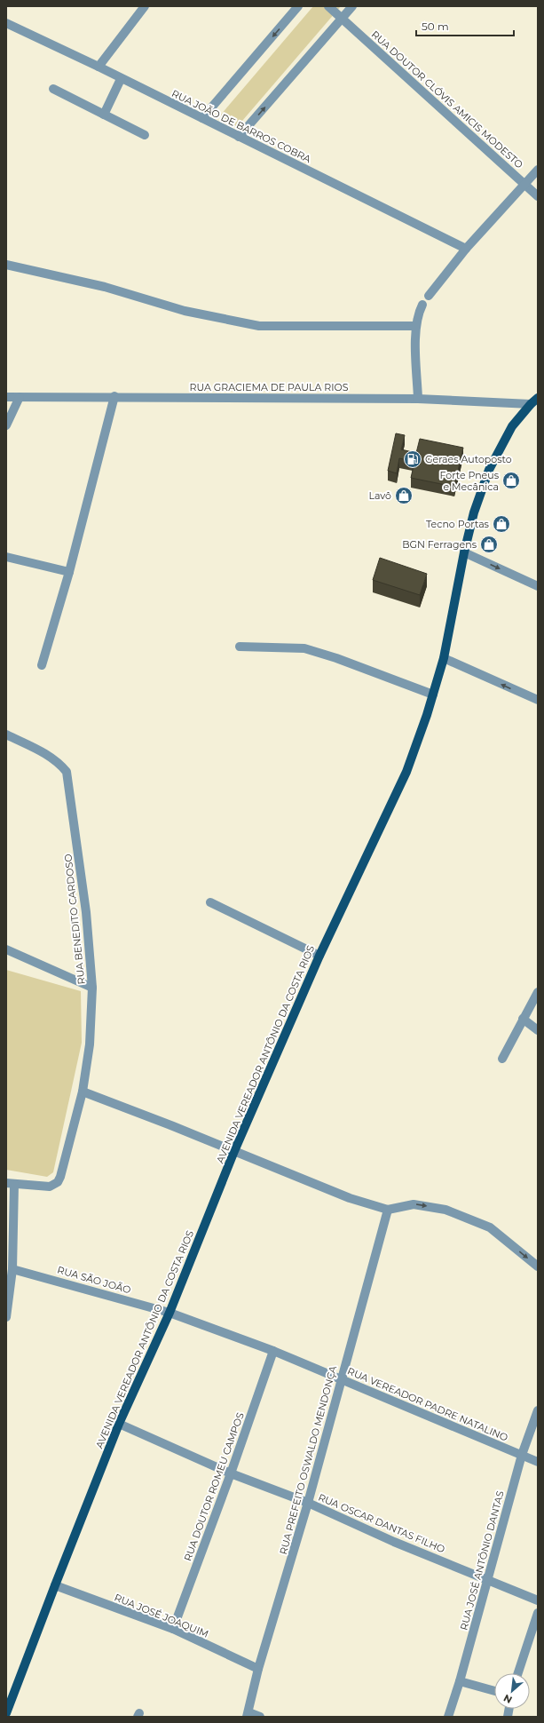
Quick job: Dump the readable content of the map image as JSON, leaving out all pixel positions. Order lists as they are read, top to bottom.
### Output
{
  "streets": {
    "main road": ["AVENIDA VEREADOR ANTÔNIO DA COSTA RIOS"],
    "street": [
      "RUA DOUTOR CLÓVIS AMICIS MODESTO",
      "RUA JOÃO DE BARROS COBRA",
      "RUA GRACIEMA DE PAULA RIOS",
      "RUA BENEDITO CARDOSO",
      "RUA SÃO JOÃO",
      "RUA VEREADOR PADRE NATALINO",
      "RUA PREFEITO OSWALDO MENDONÇA",
      "RUA DOUTOR ROMEU CAMPOS",
      "RUA OSCAR DANTAS FILHO",
      "RUA JOSÉ ANTÔNIO DANTAS",
      "RUA JOSÉ JOAQUIM"
    ]
  },
  "crossings": [
    ["RUA GRACIEMA DE PAULA RIOS", "AVENIDA VEREADOR ANTÔNIO DA COSTA RIOS"],
    ["AVENIDA VEREADOR ANTÔNIO DA COSTA RIOS", "RUA SÃO JOÃO"],
    ["AVENIDA VEREADOR ANTÔNIO DA COSTA RIOS", "RUA VEREADOR PADRE NATALINO"],
    ["AVENIDA VEREADOR ANTÔNIO DA COSTA RIOS", "RUA OSCAR DANTAS FILHO"],
    ["AVENIDA VEREADOR ANTÔNIO DA COSTA RIOS", "RUA JOSÉ JOAQUIM"],
    ["RUA SÃO JOÃO", "RUA VEREADOR PADRE NATALINO"],
    ["RUA VEREADOR PADRE NATALINO", "RUA PREFEITO OSWALDO MENDONÇA"],
    ["RUA VEREADOR PADRE NATALINO", "RUA DOUTOR ROMEU CAMPOS"],
    ["RUA VEREADOR PADRE NATALINO", "RUA JOSÉ ANTÔNIO DANTAS"],
    ["RUA PREFEITO OSWALDO MENDONÇA", "RUA OSCAR DANTAS FILHO"],
    ["RUA PREFEITO OSWALDO MENDONÇA", "RUA JOSÉ JOAQUIM"],
    ["RUA DOUTOR ROMEU CAMPOS", "RUA OSCAR DANTAS FILHO"],
    ["RUA DOUTOR ROMEU CAMPOS", "RUA JOSÉ JOAQUIM"],
    ["RUA OSCAR DANTAS FILHO", "RUA JOSÉ ANTÔNIO DANTAS"]
  ],
  "places": {
    "fuel station": ["Geraes Autoposto"],
    "shop": [
      "Forte Pneus e Mecânica",
      "Lavô",
      "Tecno Portas",
      "BGN Ferragens"
    ]
  },
  "scale_bar": "50 m",
  "north": "bottom left"
}
